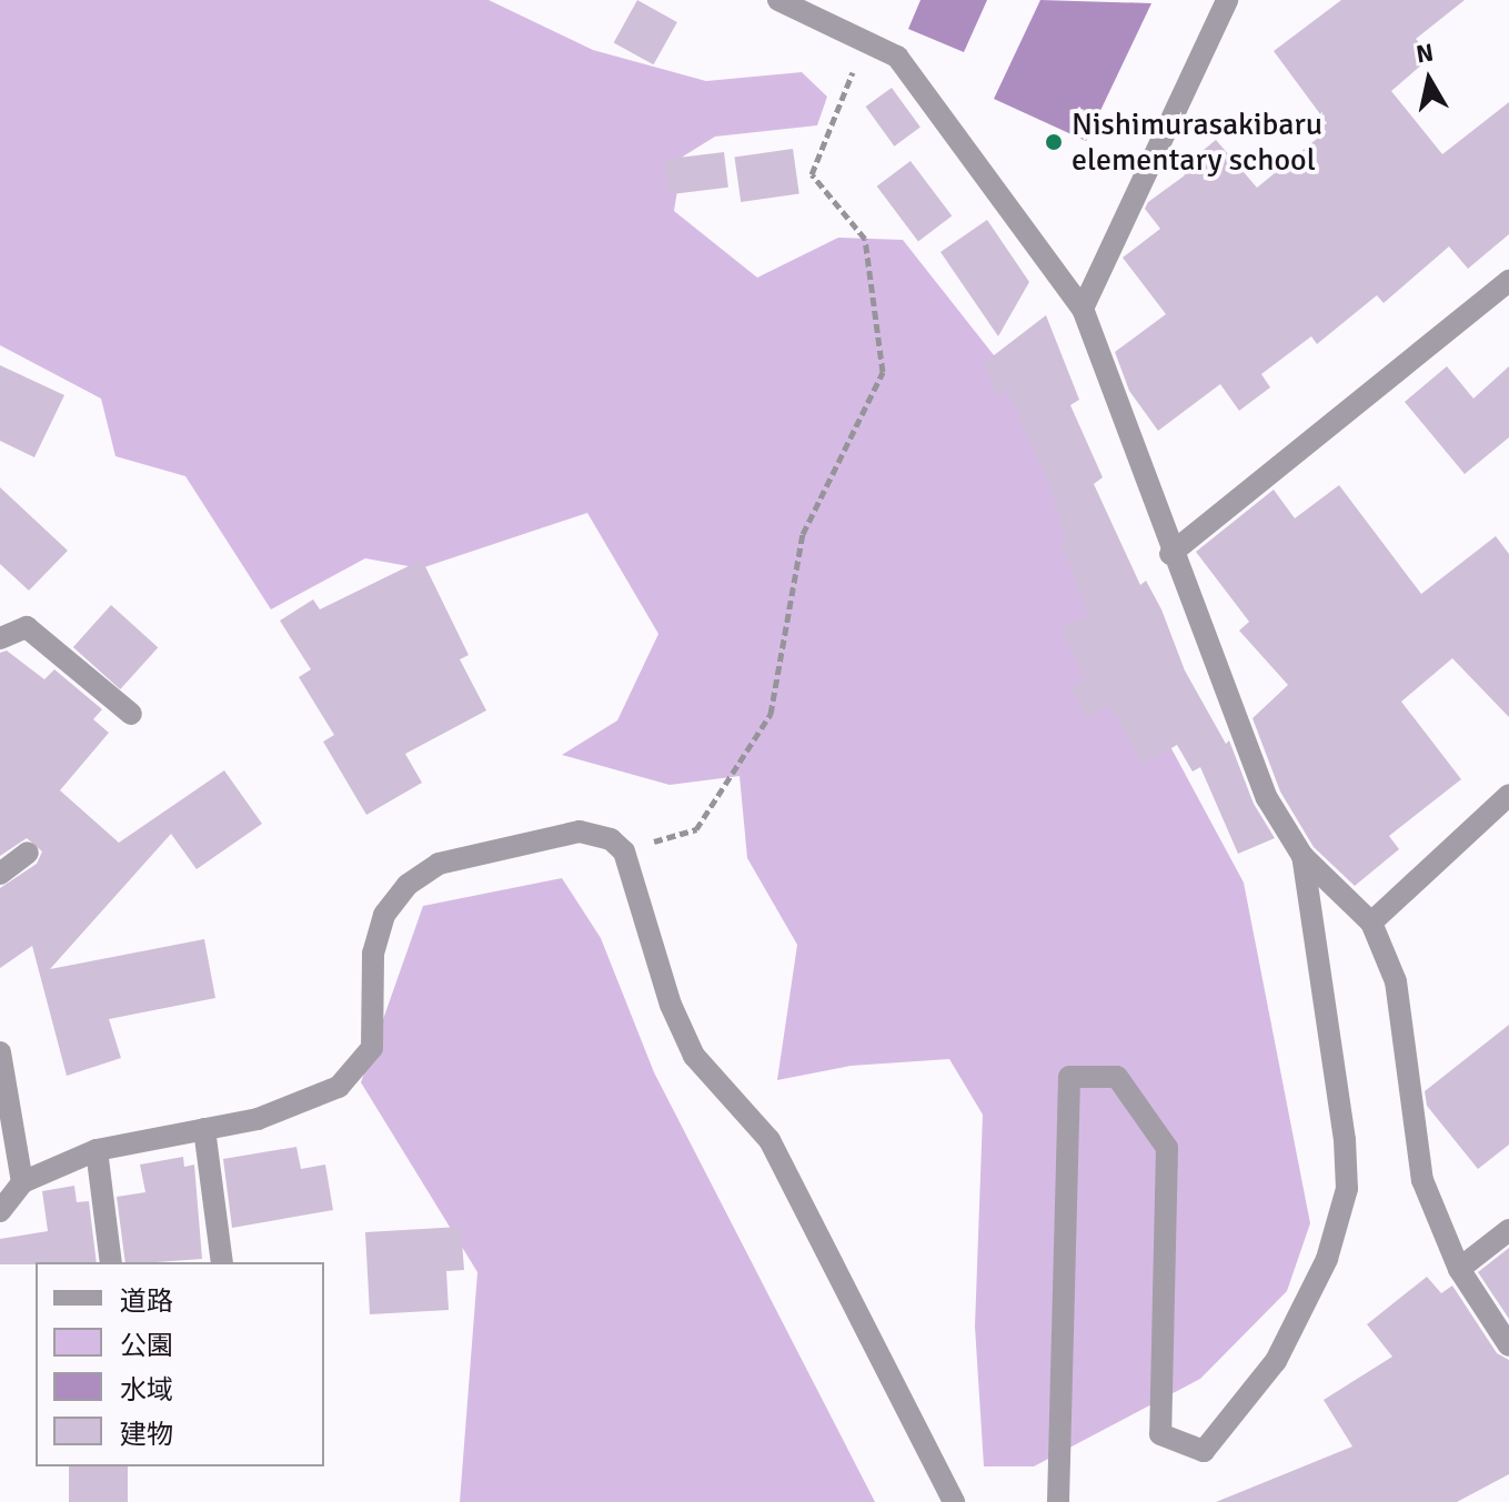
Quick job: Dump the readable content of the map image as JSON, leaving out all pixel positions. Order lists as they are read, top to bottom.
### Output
{
  "places": ["Nishimurasakibaru elementary school"],
  "legend": [
    "道路",
    "公園",
    "水域",
    "建物"
  ],
  "north": "top"
}
